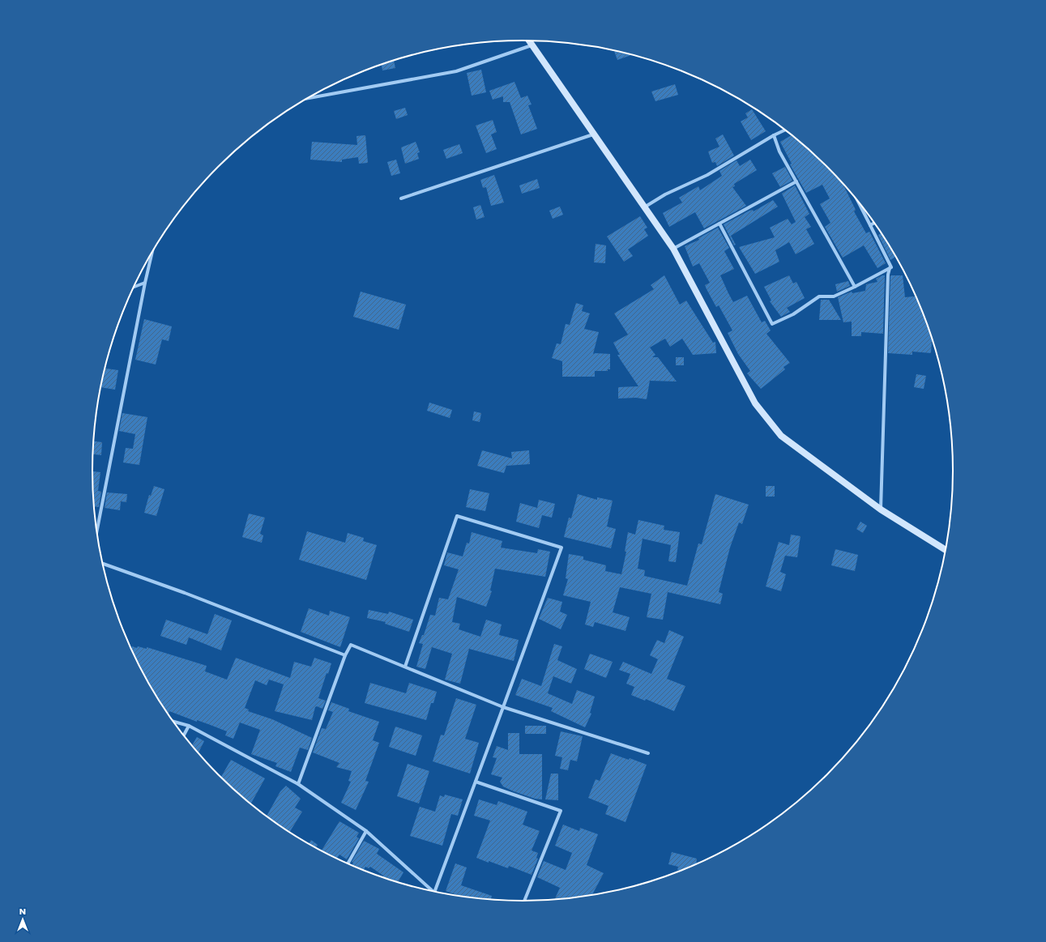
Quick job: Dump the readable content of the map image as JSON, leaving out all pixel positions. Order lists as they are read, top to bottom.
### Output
{
  "north": "top"
}
